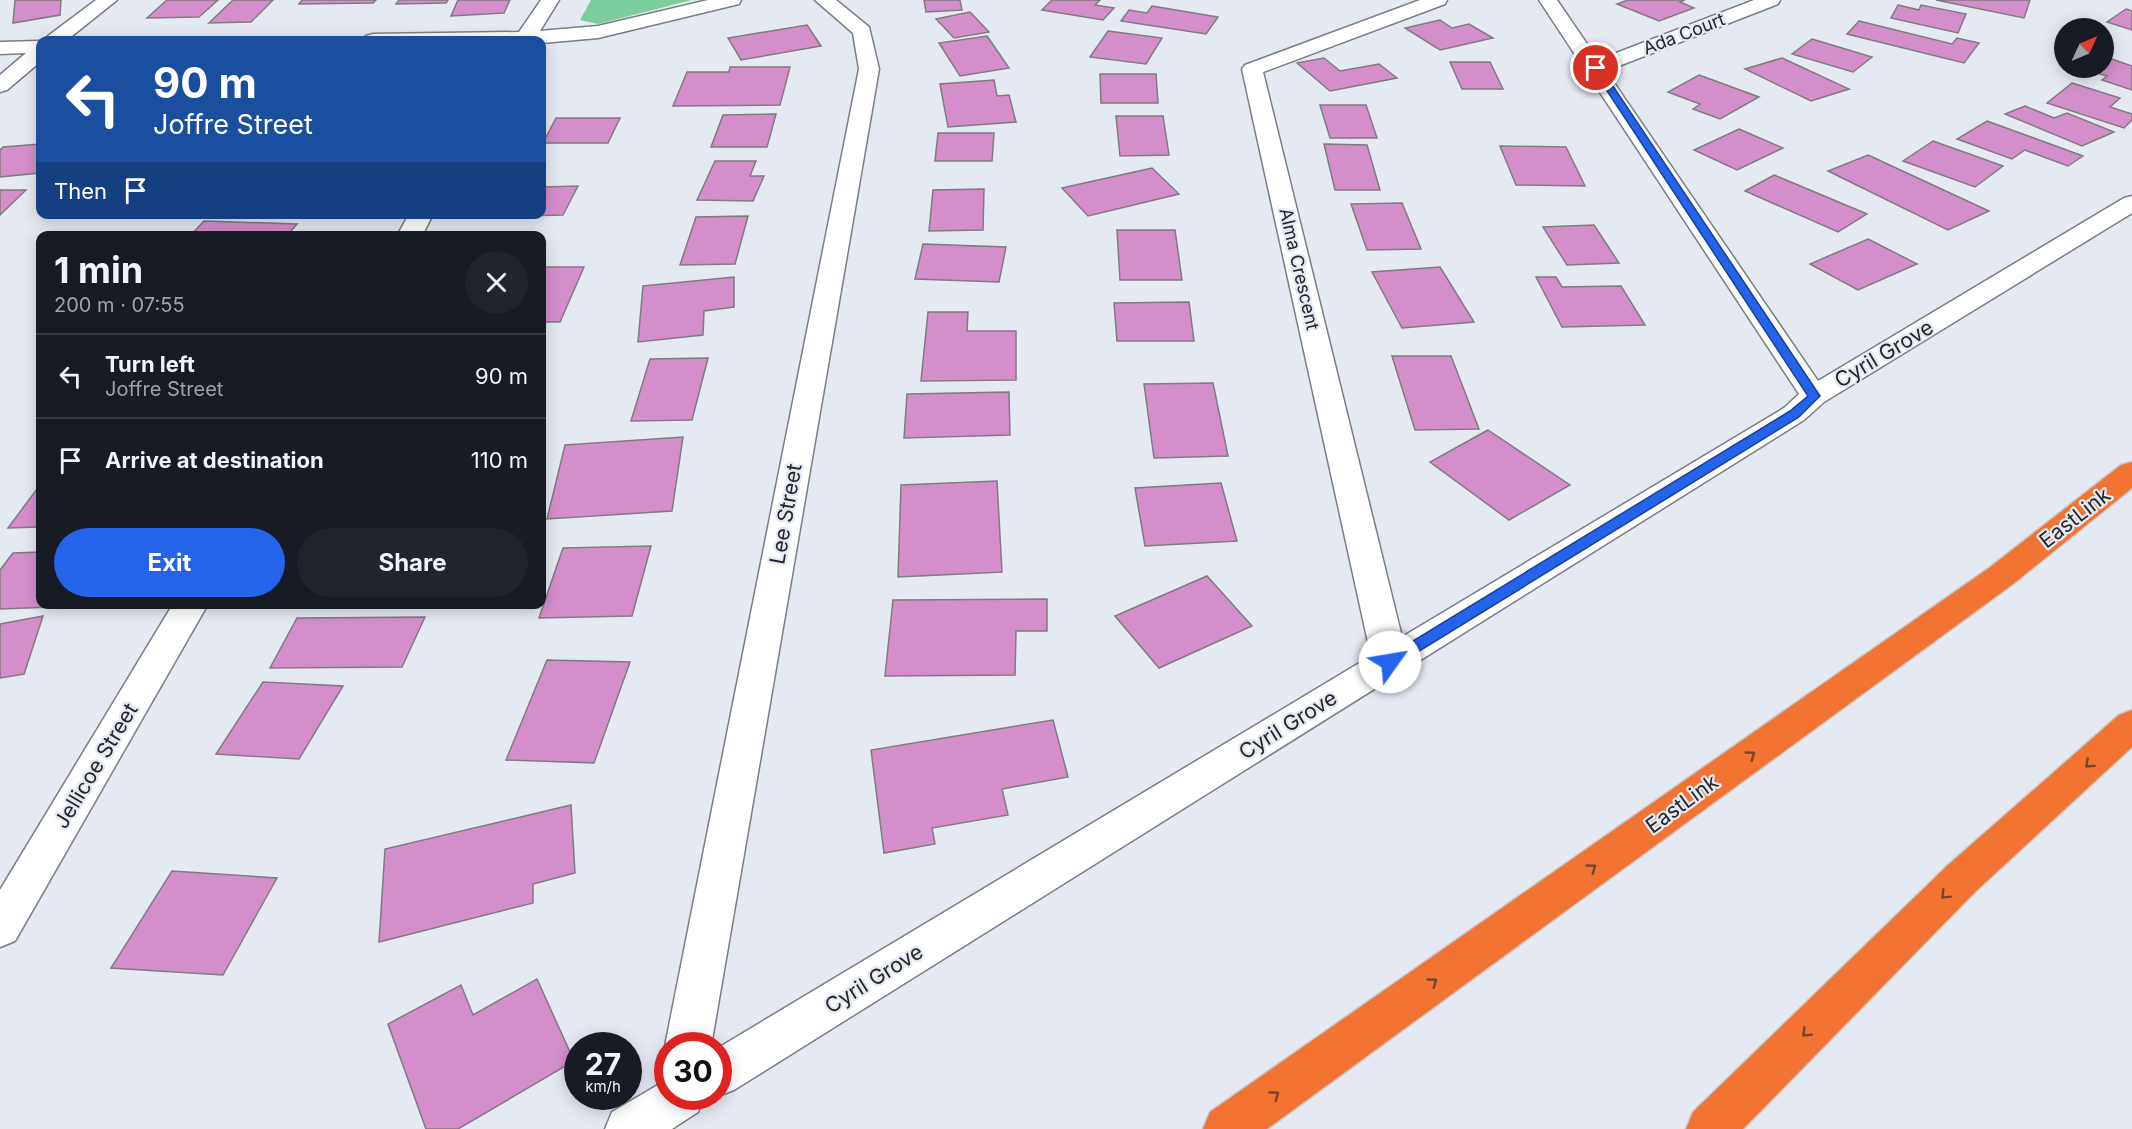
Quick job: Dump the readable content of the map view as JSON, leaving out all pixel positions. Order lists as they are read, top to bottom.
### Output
{
  "streets": {
    "highway": ["EastLink"],
    "street": [
      "Ada Court",
      "Alma Crescent",
      "Cyril Grove",
      "Lee Street",
      "Jellicoe Street"
    ]
  },
  "crossings": [
    ["Alma Crescent", "Cyril Grove"]
  ],
  "north": "top right",
  "page": {
    "turn": ["90 m", "Joffre Street"],
    "then": "Then",
    "heading": ["1 min", "200 m · 07:55"],
    "list": [
      {
        "name": "Turn left",
        "note": "Joffre Street",
        "value": "90 m"
      },
      {
        "name": "Arrive at destination",
        "value": "110 m"
      }
    ],
    "buttons": ["Exit", "Share"],
    "speed": "27 km/h",
    "limit": "30"
  }
}
